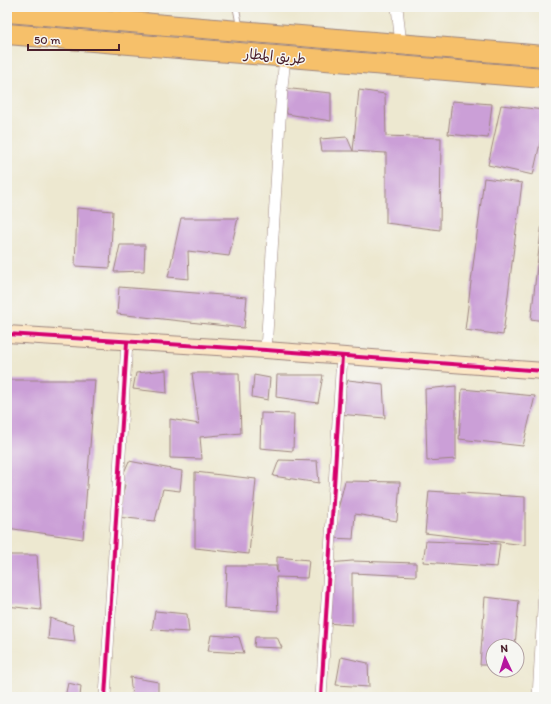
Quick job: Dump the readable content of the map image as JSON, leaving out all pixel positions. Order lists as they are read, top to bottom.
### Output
{
  "streets": {
    "highway": ["طريق المطار"]
  },
  "scale_bar": "50 m",
  "north": "top"
}
